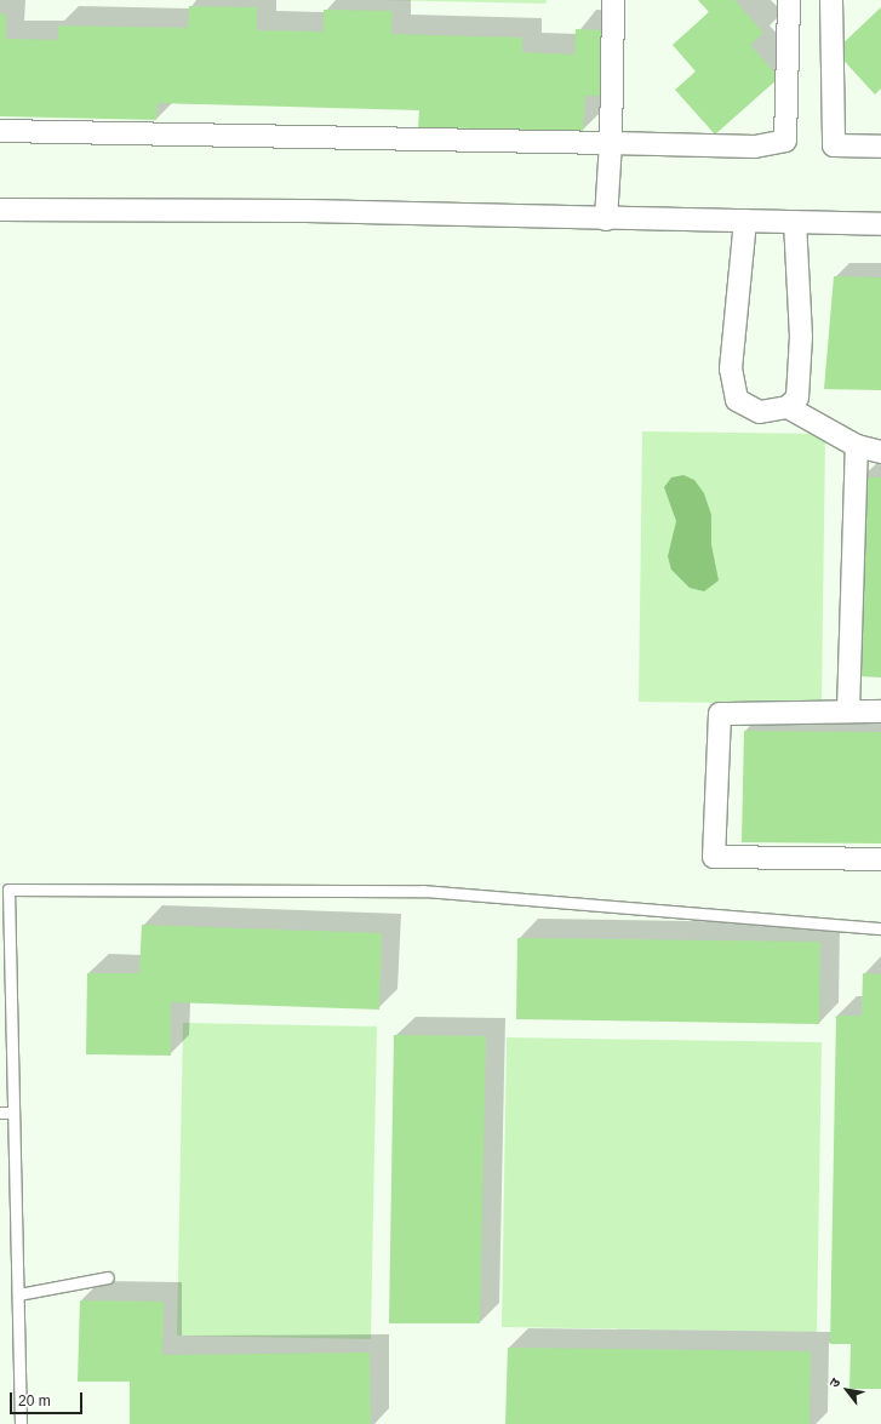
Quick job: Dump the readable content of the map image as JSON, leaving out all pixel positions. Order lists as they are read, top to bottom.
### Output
{
  "scale_bar": "20 m",
  "north": "top left"
}
